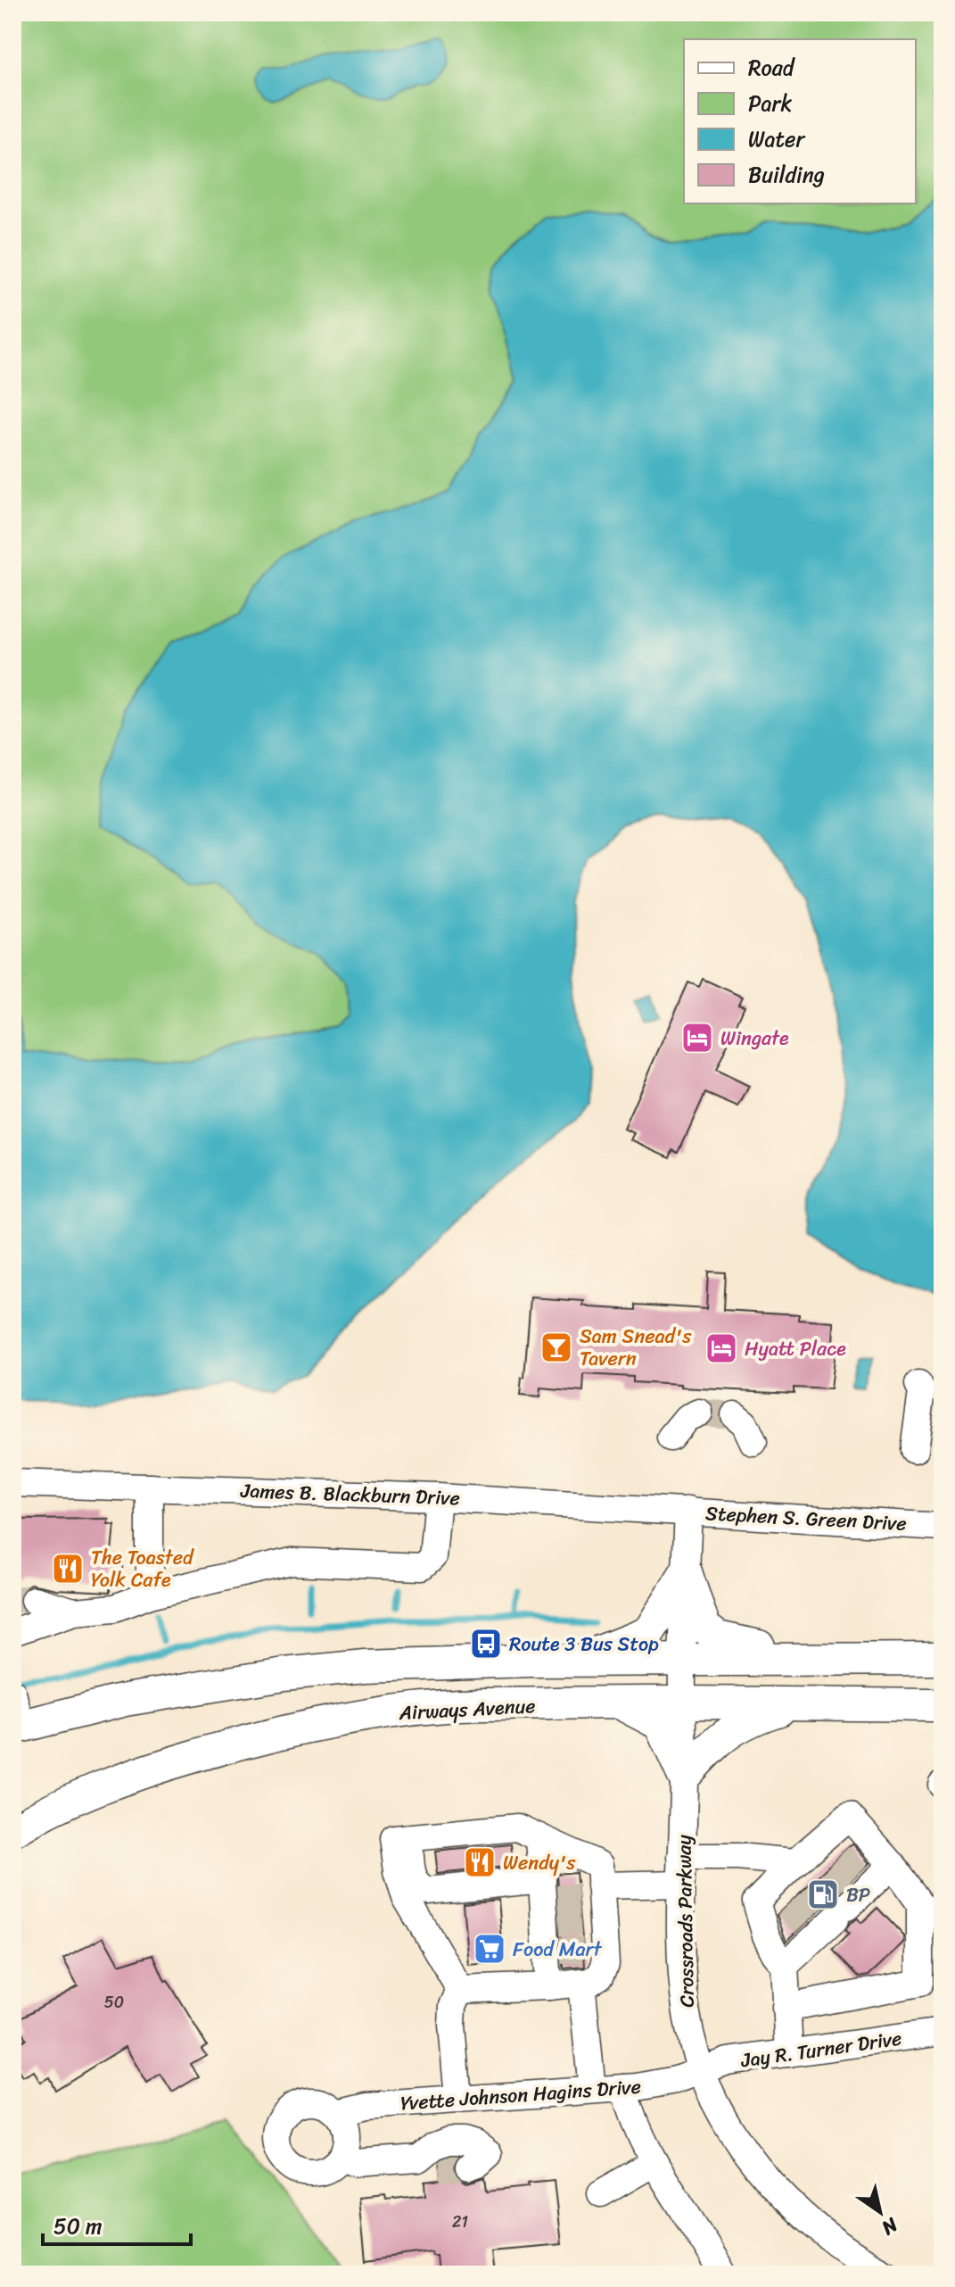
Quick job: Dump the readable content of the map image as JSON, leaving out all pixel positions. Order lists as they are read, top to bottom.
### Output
{
  "streets": {
    "main road": ["Airways Avenue"],
    "street": [
      "James B. Blackburn Drive",
      "Stephen S. Green Drive",
      "Crossroads Parkway",
      "Jay R. Turner Drive",
      "Yvette Johnson Hagins Drive"
    ]
  },
  "crossings": [
    ["James B. Blackburn Drive", "Stephen S. Green Drive"],
    ["Stephen S. Green Drive", "Airways Avenue"],
    ["Stephen S. Green Drive", "Crossroads Parkway"],
    ["Airways Avenue", "Crossroads Parkway"],
    ["Crossroads Parkway", "Jay R. Turner Drive"],
    ["Crossroads Parkway", "Yvette Johnson Hagins Drive"],
    ["Jay R. Turner Drive", "Yvette Johnson Hagins Drive"]
  ],
  "places": {
    "hotel": ["Wingate", "Hyatt Place"],
    "bar": ["Sam Snead's Tavern"],
    "restaurant": ["The Toasted Yolk Cafe", "Wendy's"],
    "bus stop": ["Route 3 Bus Stop"],
    "fuel station": ["BP"],
    "supermarket": ["Food Mart"]
  },
  "house_numbers": ["50", "21"],
  "legend": [
    "Road",
    "Park",
    "Water",
    "Building"
  ],
  "scale_bar": "50 m",
  "north": "bottom right"
}
